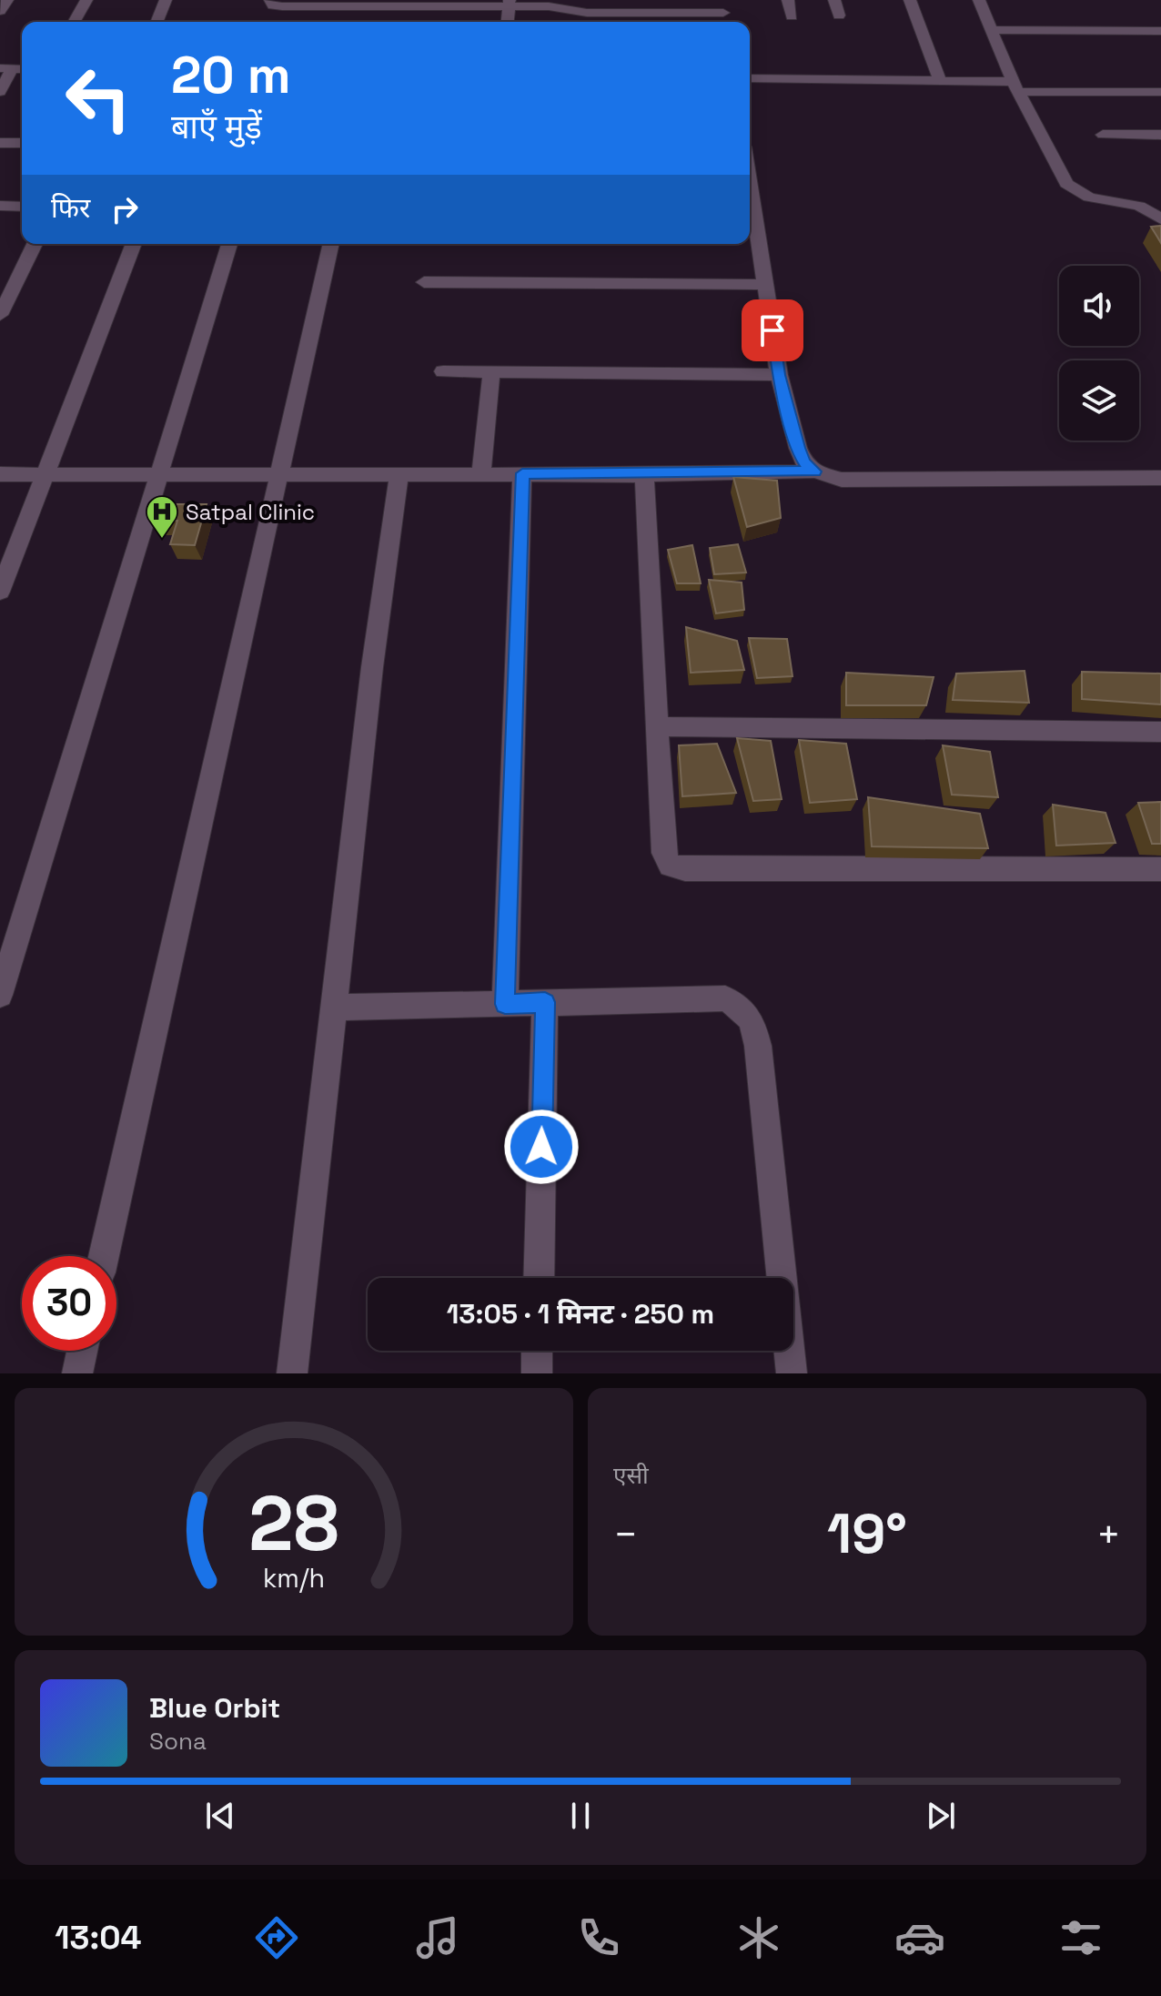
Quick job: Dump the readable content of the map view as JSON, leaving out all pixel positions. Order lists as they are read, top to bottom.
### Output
{
  "places": {
    "hospital": ["Satpal Clinic"]
  },
  "page": {
    "turn": ["20 m", "बाएँ मुड़ें"],
    "then": "फिर",
    "limit": "30",
    "trip": "13:05 · 1 मिनट · 250 m",
    "tile": "एसी",
    "heat": ["−", "19°", "+"],
    "song": ["Blue Orbit", "Sona"],
    "tabs": "13:04",
    "gauge": ["28", "km/h"]
  }
}
